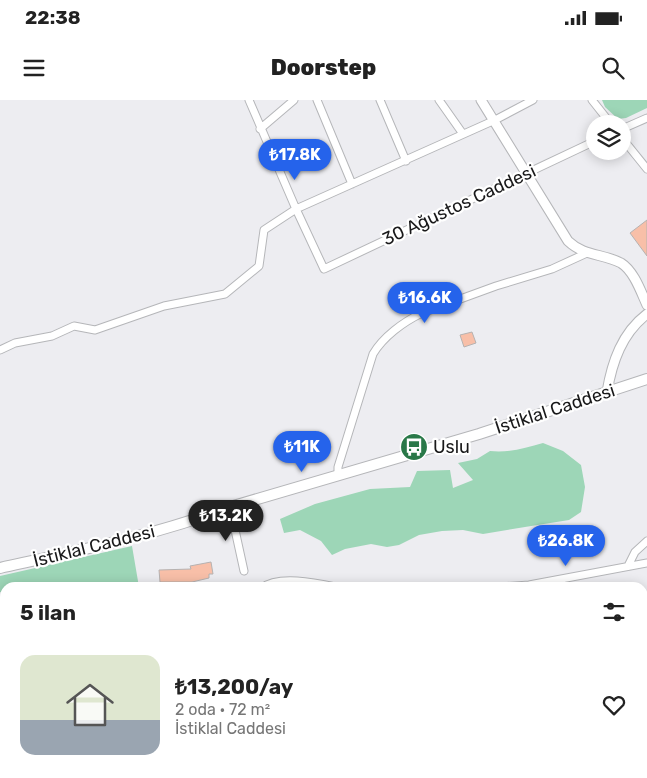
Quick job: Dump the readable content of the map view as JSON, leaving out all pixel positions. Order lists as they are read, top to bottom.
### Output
{
  "streets": {
    "main road": ["İstiklal Caddesi"],
    "street": ["30 Ağustos Caddesi"]
  },
  "places": {
    "bus stop": ["Uslu"]
  },
  "page": {
    "status": "22:38",
    "header": "Doorstep",
    "price": [
      "₺17.8K",
      "₺16.6K",
      "₺11K",
      "₺13.2K",
      "₺26.8K"
    ],
    "heading": "5 ilan",
    "list": [
      {
        "name": "₺13,200/ay",
        "note": "2 oda · 72 m² · İstiklal Caddesi"
      }
    ]
  }
}
